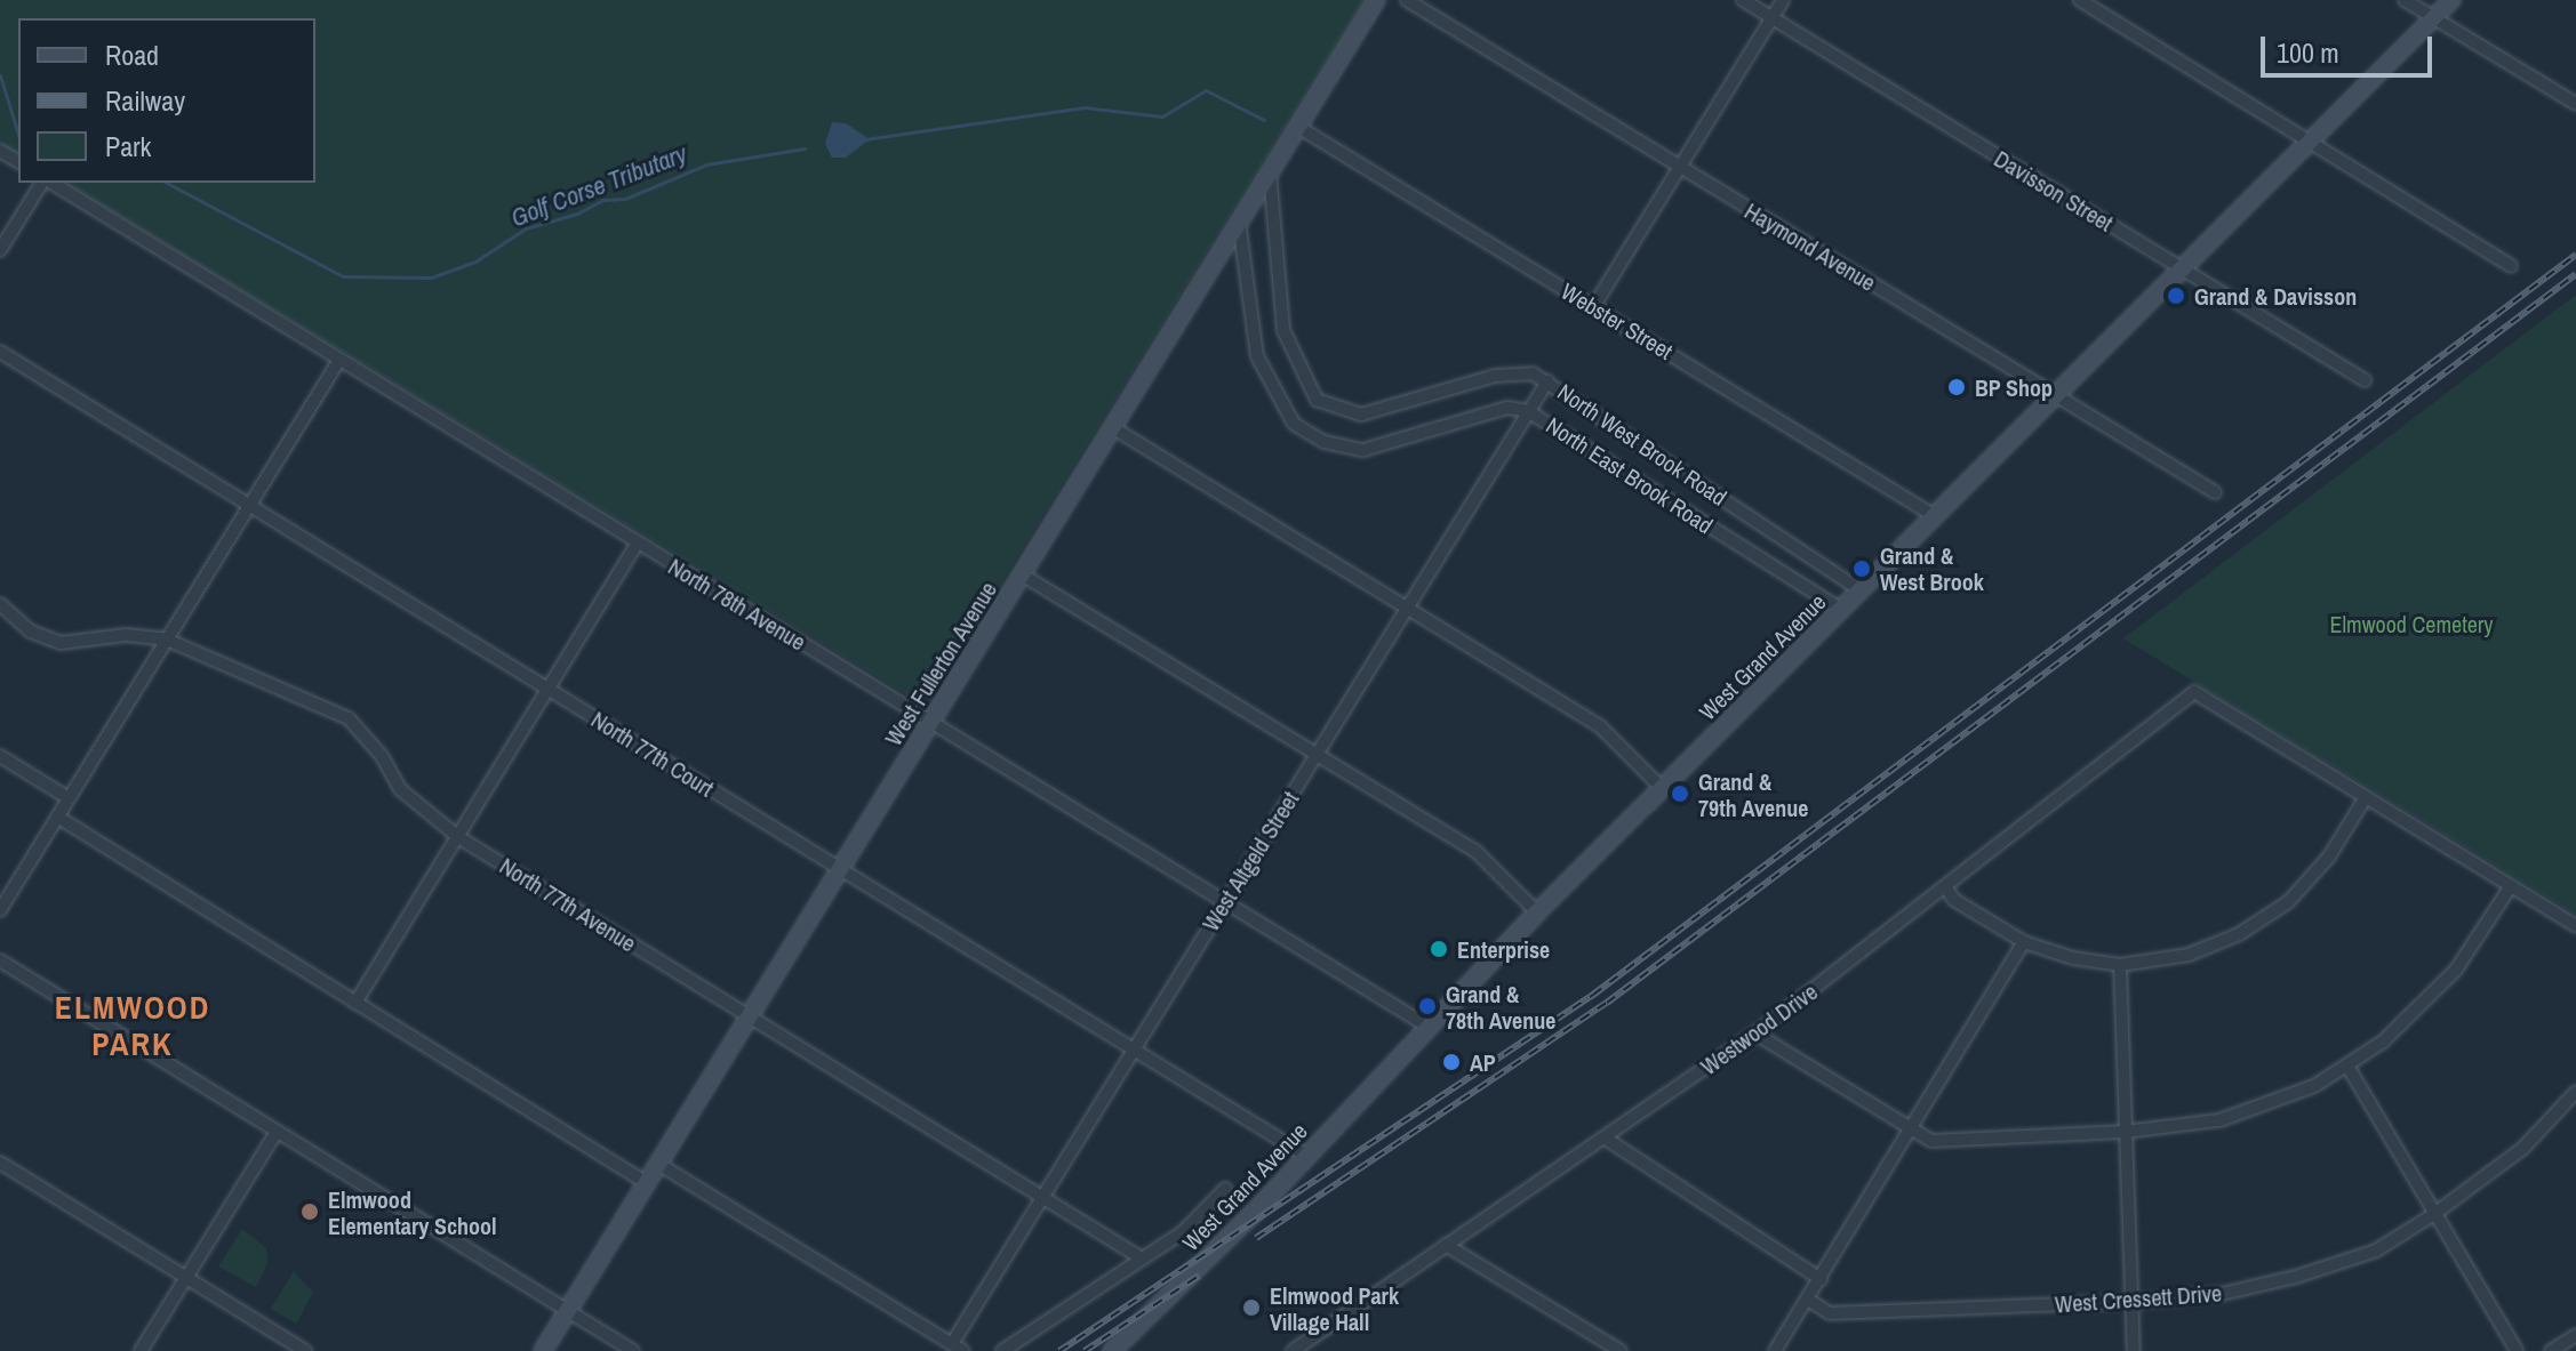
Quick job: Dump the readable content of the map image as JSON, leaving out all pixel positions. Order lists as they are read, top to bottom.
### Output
{
  "streets": {
    "main road": ["West Grand Avenue", "West Fullerton Avenue"],
    "street": [
      "Davisson Street",
      "Haymond Avenue",
      "Webster Street",
      "North West Brook Road",
      "North East Brook Road",
      "North 78th Avenue",
      "North 77th Court",
      "West Altgeld Street",
      "North 77th Avenue",
      "Westwood Drive",
      "West Cressett Drive"
    ]
  },
  "crossings": [
    ["Davisson Street", "West Grand Avenue"],
    ["Haymond Avenue", "West Grand Avenue"],
    ["Webster Street", "West Grand Avenue"],
    ["Webster Street", "West Fullerton Avenue"],
    ["North West Brook Road", "West Grand Avenue"],
    ["North West Brook Road", "West Fullerton Avenue"],
    ["North West Brook Road", "West Altgeld Street"],
    ["North East Brook Road", "West Grand Avenue"],
    ["North East Brook Road", "West Fullerton Avenue"],
    ["North East Brook Road", "West Altgeld Street"],
    ["North 78th Avenue", "West Grand Avenue"],
    ["North 78th Avenue", "West Fullerton Avenue"],
    ["North 78th Avenue", "West Altgeld Street"],
    ["West Grand Avenue", "North 77th Court"],
    ["West Fullerton Avenue", "North 77th Court"],
    ["West Fullerton Avenue", "North 77th Avenue"],
    ["North 77th Court", "West Altgeld Street"],
    ["West Altgeld Street", "North 77th Avenue"]
  ],
  "districts": ["ELMWOOD PARK"],
  "water": ["Golf Corse Tributary"],
  "parks": ["Elmwood Cemetery"],
  "places": [
    "Grand & Davisson",
    "BP Shop",
    "Grand & West Brook",
    "Grand & 79th Avenue",
    "Enterprise",
    "Grand & 78th Avenue",
    "AP",
    "Elmwood Elementary School",
    "Elmwood Park Village Hall"
  ],
  "legend": ["Road", "Railway", "Park"],
  "scale_bar": "100 m"
}
